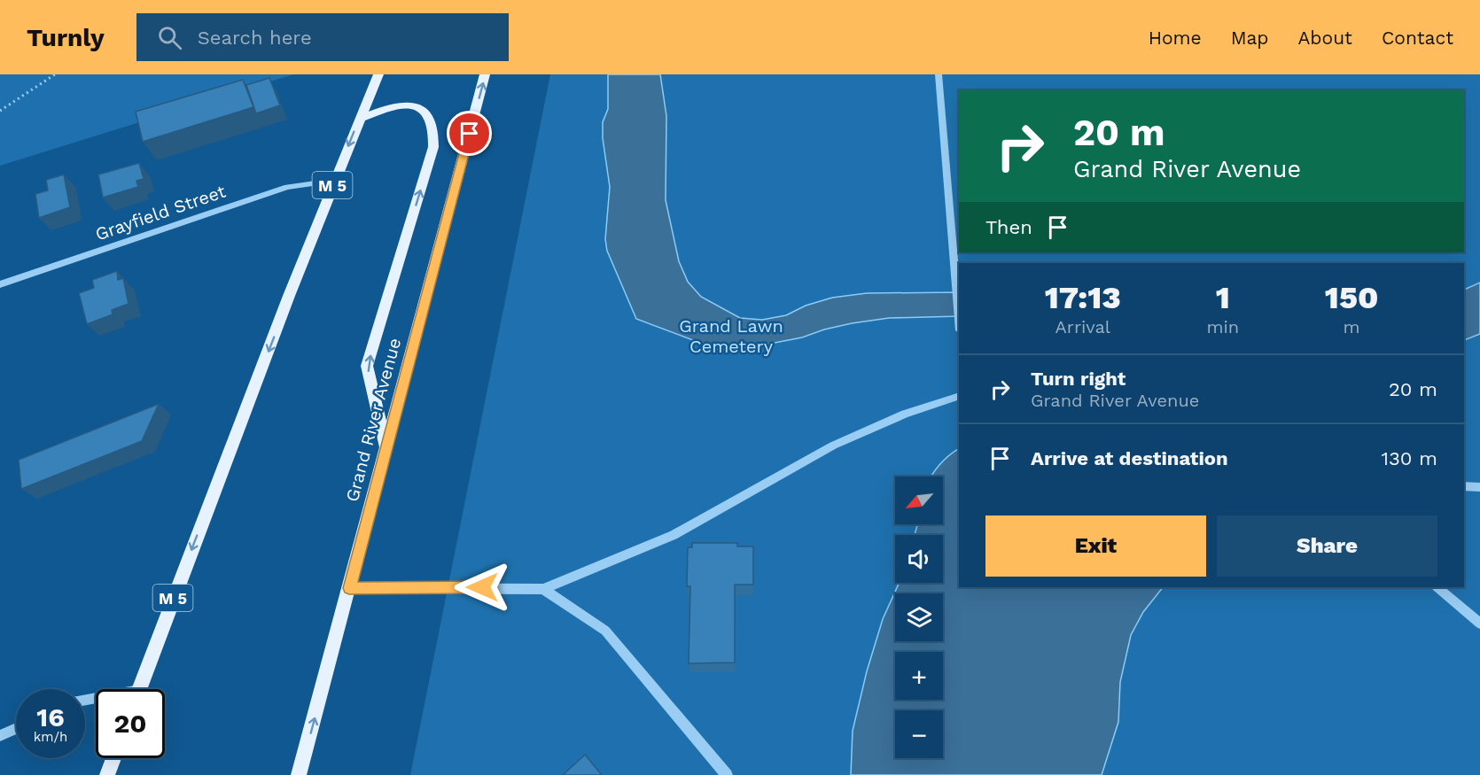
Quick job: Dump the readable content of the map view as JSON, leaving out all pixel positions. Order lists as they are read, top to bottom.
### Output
{
  "streets": {
    "main road": ["M 5", "Grand River Avenue"],
    "street": ["Grayfield Street"]
  },
  "crossings": [
    ["M 5", "Grayfield Street"]
  ],
  "one_way": ["Grand River Avenue"],
  "parks": ["Grand Lawn Cemetery"],
  "north": "bottom left",
  "page": {
    "header": "Turnly",
    "search": "Search here",
    "nav": [
      "Home",
      "Map",
      "About",
      "Contact"
    ],
    "turn": ["20 m", "Grand River Avenue"],
    "then": "Then",
    "eta": [
      "17:13",
      "Arrival",
      "1",
      "min",
      "150",
      "m"
    ],
    "list": [
      {
        "name": "Turn right",
        "note": "Grand River Avenue",
        "value": "20 m"
      },
      {
        "name": "Arrive at destination",
        "value": "130 m"
      }
    ],
    "map_buttons": ["+", "−"],
    "buttons": ["Exit", "Share"],
    "speed": "16 km/h",
    "limit": "20"
  }
}
